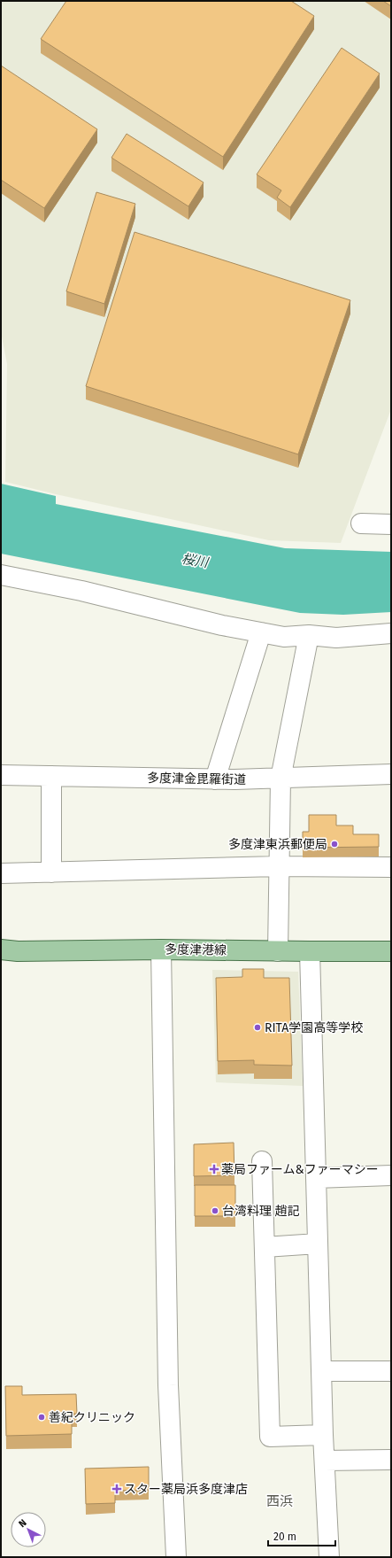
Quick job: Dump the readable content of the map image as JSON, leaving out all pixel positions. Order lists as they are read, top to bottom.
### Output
{
  "streets": {
    "main road": ["多度津港線"],
    "street": ["多度津金毘羅街道"]
  },
  "districts": ["西浜"],
  "water": ["桜川"],
  "places": {
    "other": [
      "多度津東浜郵便局",
      "RITA学園高等学校",
      "台湾料理 趙記",
      "善紀クリニック"
    ],
    "health": ["薬局ファーム&ファーマシー", "スター薬局浜多度津店"]
  },
  "scale_bar": "20 m",
  "north": "top left"
}
